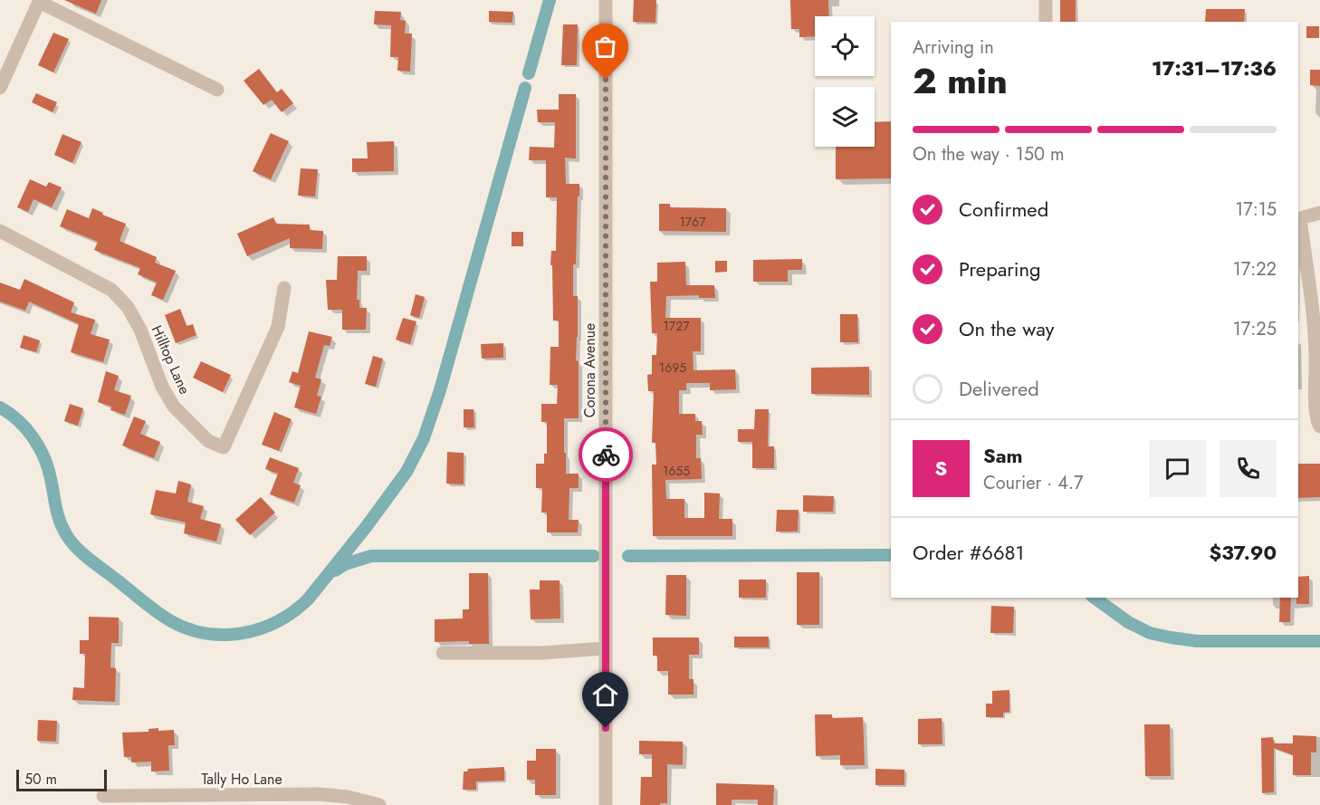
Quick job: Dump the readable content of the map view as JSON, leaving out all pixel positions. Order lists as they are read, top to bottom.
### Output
{
  "streets": {
    "street": ["Hilltop Lane", "Corona Avenue", "Tally Ho Lane"]
  },
  "house_numbers": [
    "1767",
    "1727",
    "1695",
    "1655"
  ],
  "scale_bar": "50 m",
  "page": {
    "heading": ["2 min", "Arriving in", "17:31–17:36"],
    "panel": [
      "Sam",
      "Courier · 4.7",
      "Order #6681",
      "$37.90"
    ],
    "bar": "On the way · 150 m",
    "list": [
      ["Confirmed", "17:15"],
      ["Preparing", "17:22"],
      ["On the way", "17:25"],
      "Delivered"
    ],
    "round": "S",
    "scale": "50 m"
  }
}
